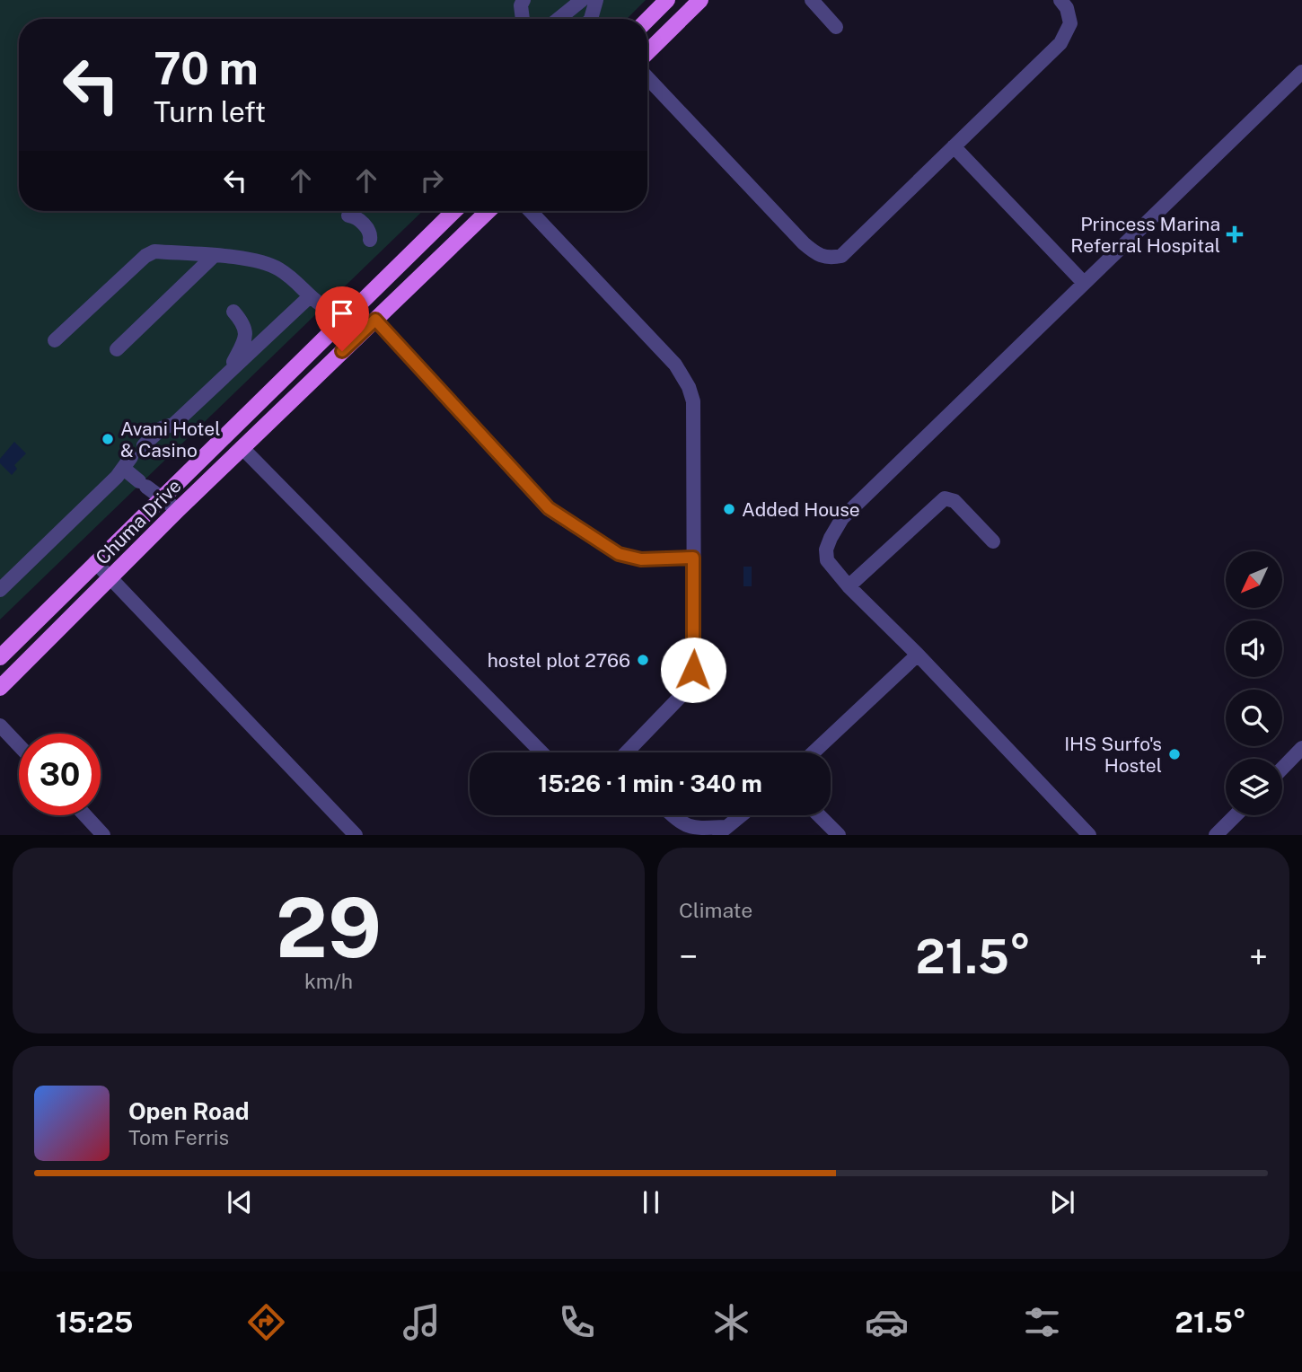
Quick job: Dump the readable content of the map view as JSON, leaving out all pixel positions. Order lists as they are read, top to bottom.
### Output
{
  "streets": {
    "main road": ["Chuma Drive"]
  },
  "places": {
    "health": ["Princess Marina Referral Hospital"],
    "other": [
      "Avani Hotel & Casino",
      "Added House",
      "hostel plot 2766",
      "IHS Surfo's Hostel"
    ]
  },
  "north": "bottom left",
  "page": {
    "turn": ["70 m", "Turn left"],
    "limit": "30",
    "trip": "15:26 · 1 min · 340 m",
    "tile": [
      ["29", "km/h"],
      "Climate"
    ],
    "heat": ["−", "21.5°", "+"],
    "song": ["Open Road", "Tom Ferris"],
    "tabs": ["15:25", "21.5°"]
  }
}
